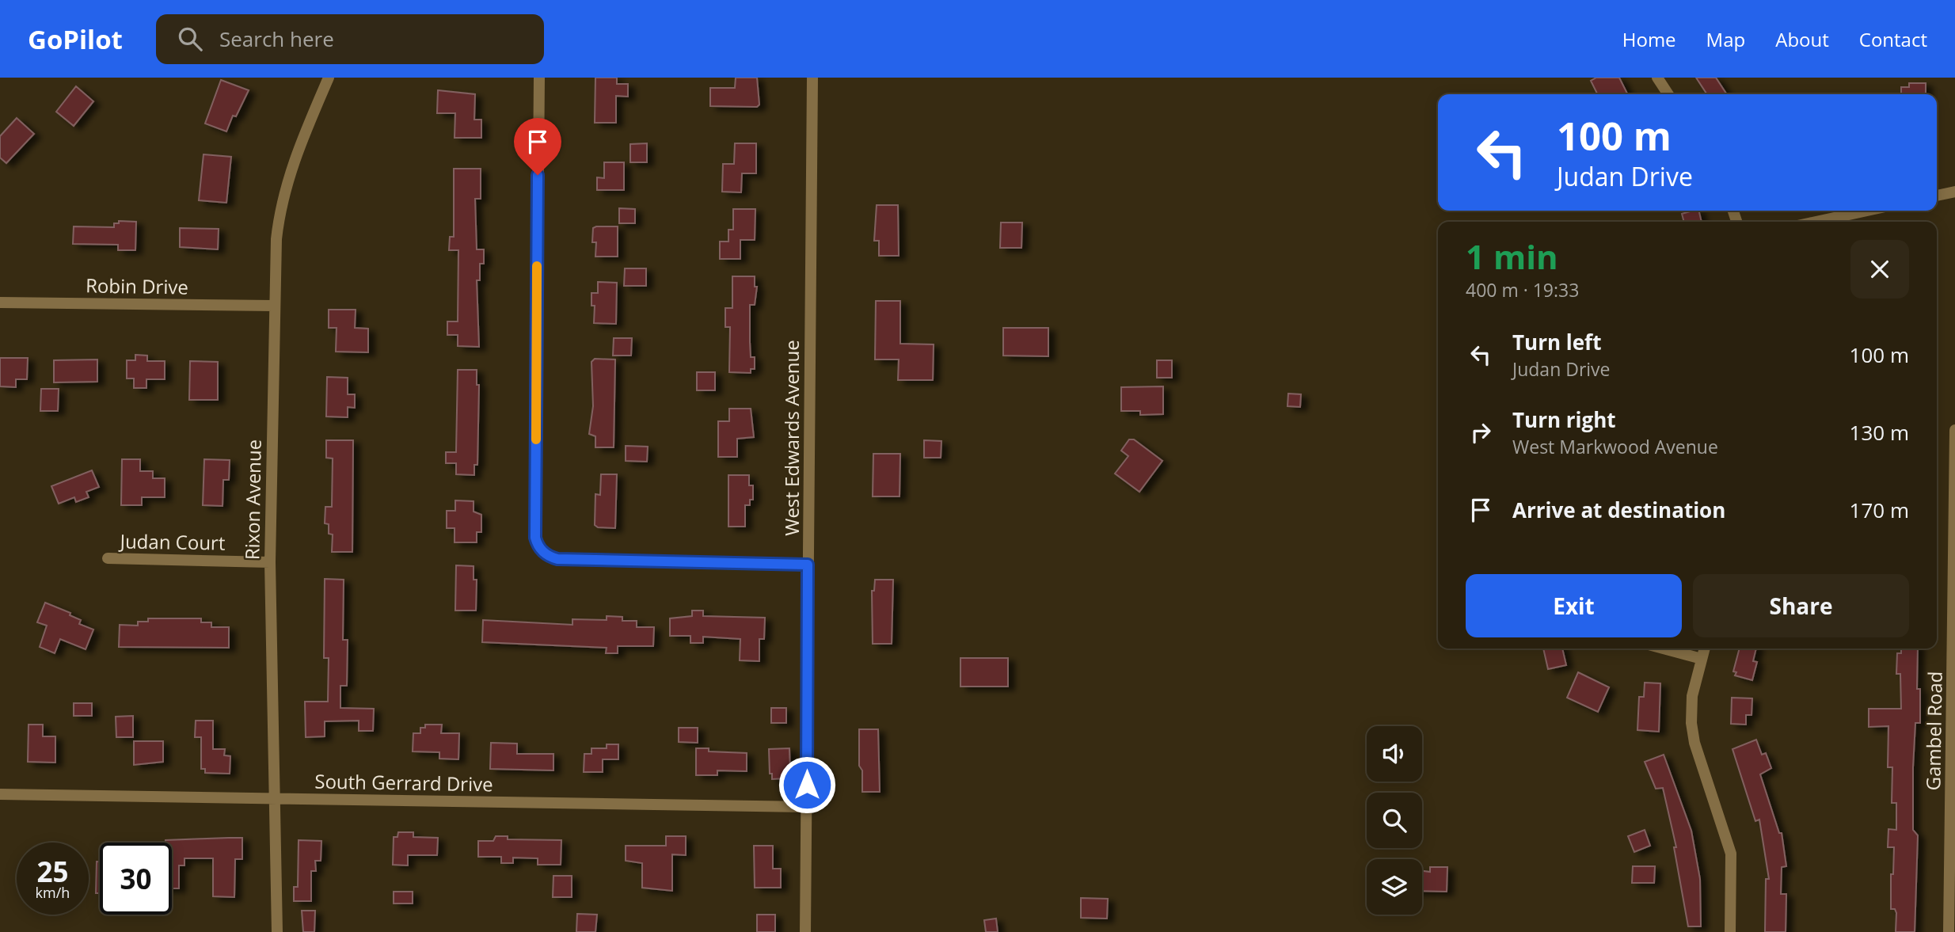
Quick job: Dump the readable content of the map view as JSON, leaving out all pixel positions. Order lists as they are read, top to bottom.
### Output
{
  "streets": {
    "street": [
      "Robin Drive",
      "West Edwards Avenue",
      "Rixon Avenue",
      "Judan Court",
      "Gambel Road",
      "South Gerrard Drive"
    ]
  },
  "crossings": [
    ["Robin Drive", "Rixon Avenue"],
    ["West Edwards Avenue", "South Gerrard Drive"],
    ["Rixon Avenue", "Judan Court"],
    ["Rixon Avenue", "South Gerrard Drive"]
  ],
  "page": {
    "header": "GoPilot",
    "search": "Search here",
    "nav": [
      "Home",
      "Map",
      "About",
      "Contact"
    ],
    "turn": ["100 m", "Judan Drive"],
    "heading": ["1 min", "400 m · 19:33"],
    "list": [
      {
        "name": "Turn left",
        "note": "Judan Drive",
        "value": "100 m"
      },
      {
        "name": "Turn right",
        "note": "West Markwood Avenue",
        "value": "130 m"
      },
      {
        "name": "Arrive at destination",
        "value": "170 m"
      }
    ],
    "buttons": ["Exit", "Share"],
    "speed": "25 km/h",
    "limit": "30"
  }
}
